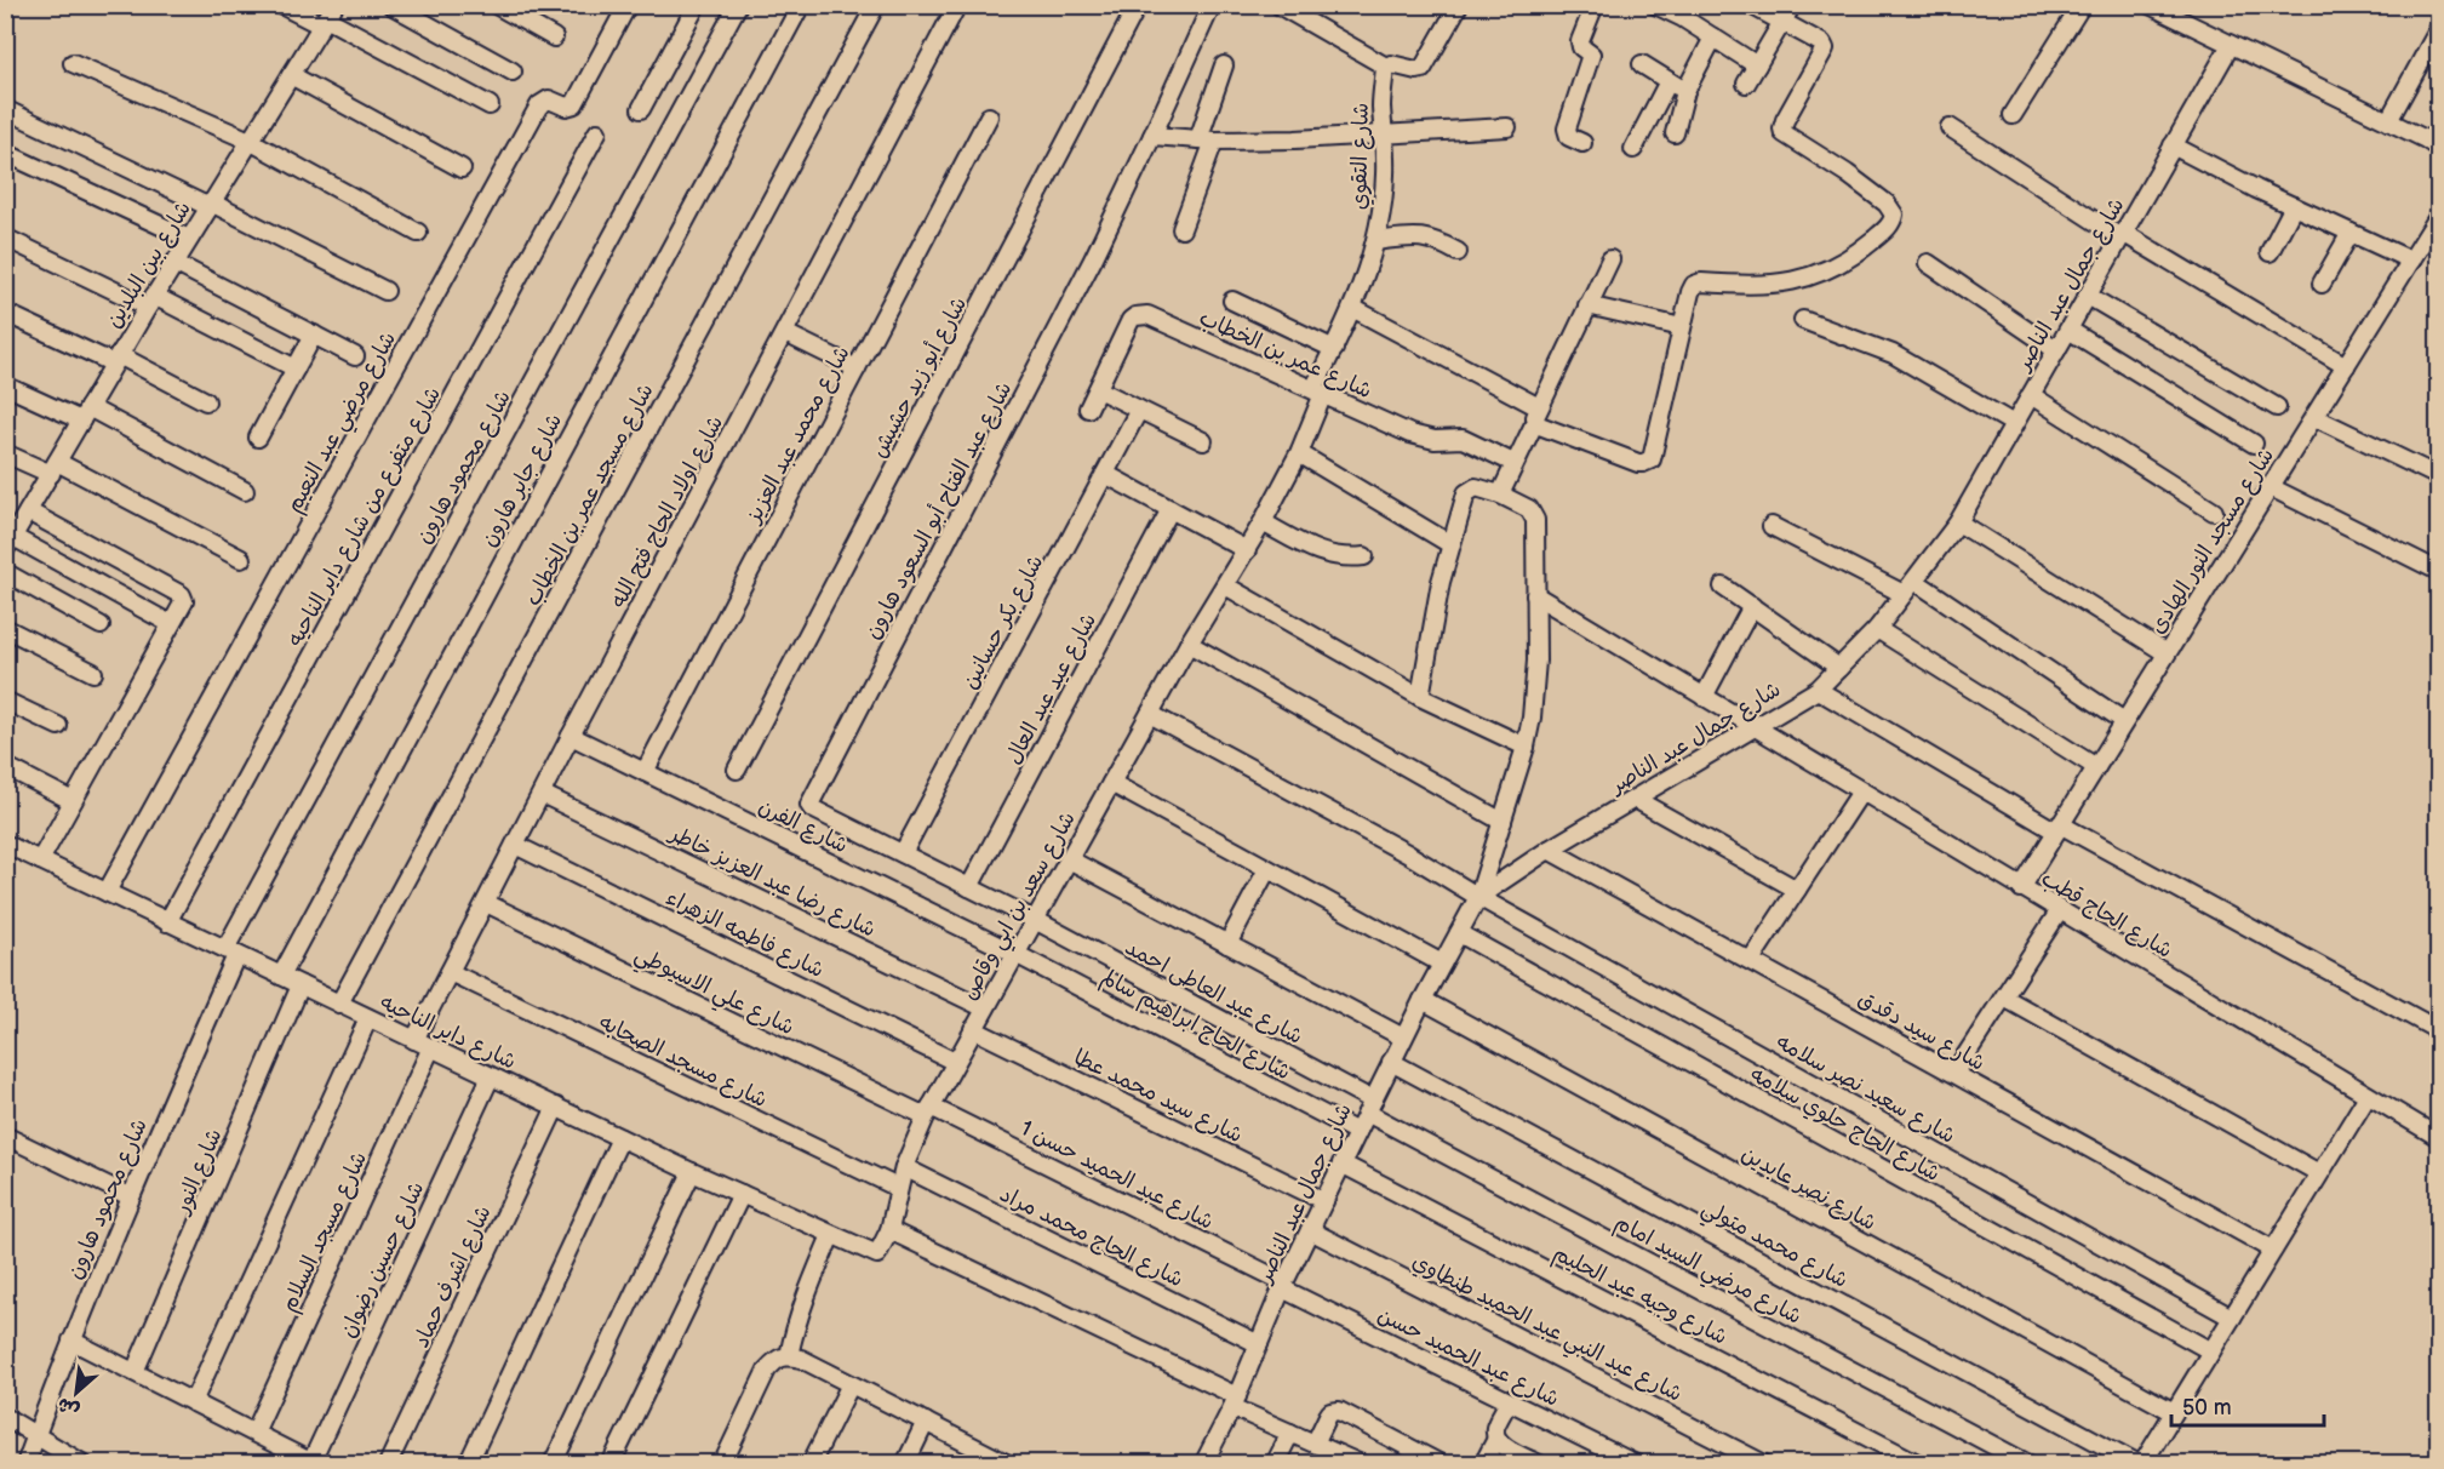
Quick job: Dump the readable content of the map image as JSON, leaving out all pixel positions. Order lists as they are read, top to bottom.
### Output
{
  "streets": {
    "street": [
      "شارع التقوي",
      "شارع بين البلدين",
      "شارع جمال عبد الناصر",
      "شارع عمر بن الخطاب",
      "شارع أبو زيد حشيش",
      "شارع مرضي عبد النعيم",
      "شارع محمد عبد العزيز",
      "شارع محمود هارون",
      "شارع جابر هارون",
      "شارع مسجد عمر بن الخطاب",
      "شارع عبد الفتاح أبو السعود هارون",
      "شارع اولاد الحاج فتح الله",
      "شارع متفرع من شارع داير الناحيه",
      "شارع مسجد النور الهادى",
      "شارع بكر حسانين",
      "شارع عيد عبد العال",
      "شارع الفرن",
      "شارع رضا عبد العزيز خاطر",
      "شارع سعد بن ابي وقاص",
      "شارع الحاج قطب",
      "شارع فاطمه الزهراء",
      "شارع علي الاسيوطي",
      "شارع عبد العاطى احمد",
      "شارع الحاج ابراهيم سالم",
      "شارع سيد دقدق",
      "شارع داير الناحيه",
      "شارع مسجد الصحابه",
      "شارع سعيد نصر سلامه",
      "شارع سيد محمد عطا",
      "شارع الحاج حلوي سلامه",
      "شارع النور",
      "شارع عبد الحميد حسن 1",
      "شارع نصر عابدين",
      "شارع مسجد السلام",
      "شارع الحاج محمد مراد",
      "شارع محمد متولي",
      "شارع حسين رضوان",
      "شارع مرضي السيد امام",
      "شارع اشرف حماد",
      "شارع وجيه عبد الحليم",
      "شارع عبد النبي عبد الحميد طنطاوي",
      "شارع عبد الحميد حسن"
    ]
  },
  "crossings": [
    ["شارع التقوي", "شارع عمر بن الخطاب"],
    ["شارع التقوي", "شارع سعد بن ابي وقاص"],
    ["شارع جمال عبد الناصر", "شارع الحاج قطب"],
    ["شارع جمال عبد الناصر", "شارع عبد العاطى احمد"],
    ["شارع جمال عبد الناصر", "شارع الحاج ابراهيم سالم"],
    ["شارع جمال عبد الناصر", "شارع سيد دقدق"],
    ["شارع جمال عبد الناصر", "شارع سعيد نصر سلامه"],
    ["شارع جمال عبد الناصر", "شارع سيد محمد عطا"],
    ["شارع جمال عبد الناصر", "شارع الحاج حلوي سلامه"],
    ["شارع جمال عبد الناصر", "شارع عبد الحميد حسن 1"],
    ["شارع جمال عبد الناصر", "شارع نصر عابدين"],
    ["شارع جمال عبد الناصر", "شارع الحاج محمد مراد"],
    ["شارع جمال عبد الناصر", "شارع محمد متولي"],
    ["شارع جمال عبد الناصر", "شارع مرضي السيد امام"],
    ["شارع جمال عبد الناصر", "شارع وجيه عبد الحليم"],
    ["شارع جمال عبد الناصر", "شارع عبد النبي عبد الحميد طنطاوي"],
    ["شارع جمال عبد الناصر", "شارع عبد الحميد حسن"],
    ["شارع مرضي عبد النعيم", "شارع داير الناحيه"],
    ["شارع محمد عبد العزيز", "شارع الفرن"],
    ["شارع محمود هارون", "شارع داير الناحيه"],
    ["شارع جابر هارون", "شارع داير الناحيه"],
    ["شارع مسجد عمر بن الخطاب", "شارع داير الناحيه"],
    ["شارع عبد الفتاح أبو السعود هارون", "شارع بكر حسانين"],
    ["شارع عبد الفتاح أبو السعود هارون", "شارع عيد عبد العال"],
    ["شارع عبد الفتاح أبو السعود هارون", "شارع سعد بن ابي وقاص"],
    ["شارع عبد الفتاح أبو السعود هارون", "شارع عبد العاطى احمد"],
    ["شارع اولاد الحاج فتح الله", "شارع الفرن"],
    ["شارع اولاد الحاج فتح الله", "شارع رضا عبد العزيز خاطر"],
    ["شارع اولاد الحاج فتح الله", "شارع فاطمه الزهراء"],
    ["شارع اولاد الحاج فتح الله", "شارع علي الاسيوطي"],
    ["شارع اولاد الحاج فتح الله", "شارع داير الناحيه"],
    ["شارع اولاد الحاج فتح الله", "شارع مسجد الصحابه"],
    ["شارع متفرع من شارع داير الناحيه", "شارع داير الناحيه"],
    ["شارع مسجد النور الهادى", "شارع الحاج قطب"],
    ["شارع الفرن", "شارع سعد بن ابي وقاص"],
    ["شارع الفرن", "شارع الحاج ابراهيم سالم"],
    ["شارع رضا عبد العزيز خاطر", "شارع سعد بن ابي وقاص"],
    ["شارع سعد بن ابي وقاص", "شارع فاطمه الزهراء"],
    ["شارع سعد بن ابي وقاص", "شارع علي الاسيوطي"],
    ["شارع سعد بن ابي وقاص", "شارع عبد العاطى احمد"],
    ["شارع سعد بن ابي وقاص", "شارع الحاج ابراهيم سالم"],
    ["شارع سعد بن ابي وقاص", "شارع داير الناحيه"],
    ["شارع سعد بن ابي وقاص", "شارع مسجد الصحابه"],
    ["شارع سعد بن ابي وقاص", "شارع سعيد نصر سلامه"],
    ["شارع سعد بن ابي وقاص", "شارع سيد محمد عطا"],
    ["شارع سعد بن ابي وقاص", "شارع عبد الحميد حسن 1"],
    ["شارع سعد بن ابي وقاص", "شارع الحاج محمد مراد"],
    ["شارع علي الاسيوطي", "شارع عبد الحميد حسن 1"],
    ["شارع عبد العاطى احمد", "شارع مرضي السيد امام"],
    ["شارع داير الناحيه", "شارع النور"],
    ["شارع داير الناحيه", "شارع مسجد السلام"],
    ["شارع داير الناحيه", "شارع حسين رضوان"],
    ["شارع داير الناحيه", "شارع اشرف حماد"],
    ["شارع عبد الحميد حسن 1", "شارع عبد الحميد حسن"]
  ],
  "scale_bar": "50 m",
  "north": "bottom left"
}
